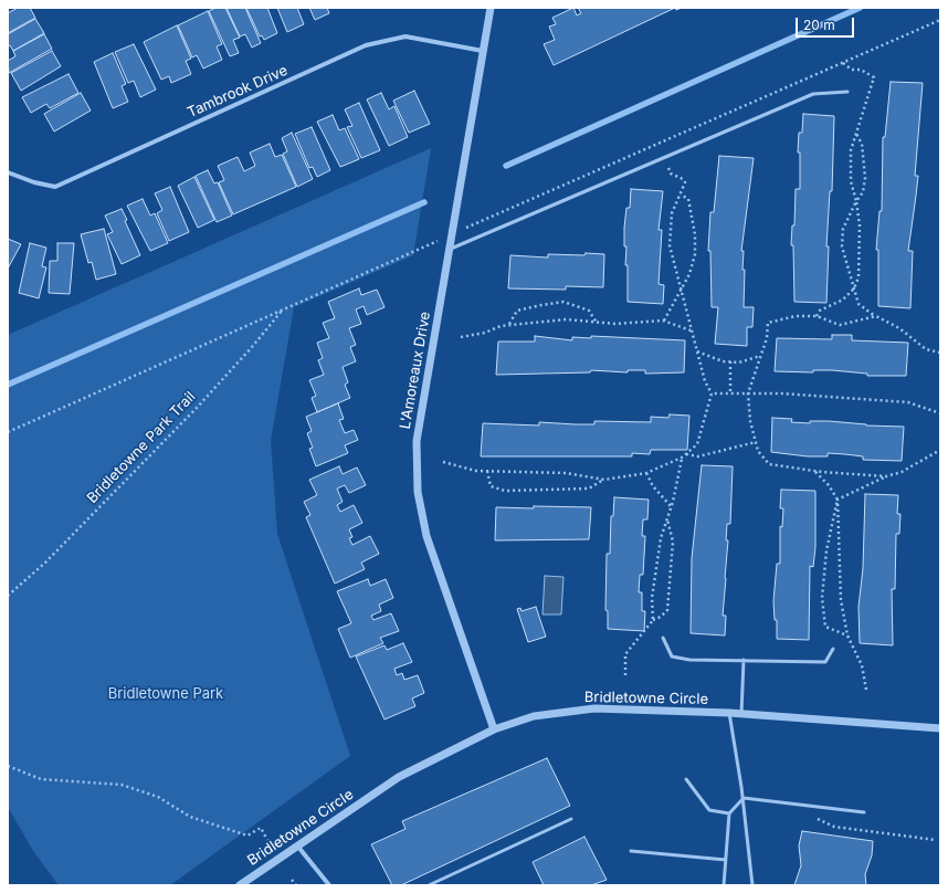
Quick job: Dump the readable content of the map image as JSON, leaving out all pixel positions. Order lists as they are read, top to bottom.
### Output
{
  "streets": {
    "street": ["Tambrook Drive", "L'Amoreaux Drive", "Bridletowne Circle"],
    "path": ["Bridletowne Park Trail"]
  },
  "crossings": [
    ["Tambrook Drive", "L'Amoreaux Drive"],
    ["L'Amoreaux Drive", "Bridletowne Park Trail"],
    ["L'Amoreaux Drive", "Bridletowne Circle"]
  ],
  "parks": ["Bridletowne Park"],
  "scale_bar": "20 m"
}
